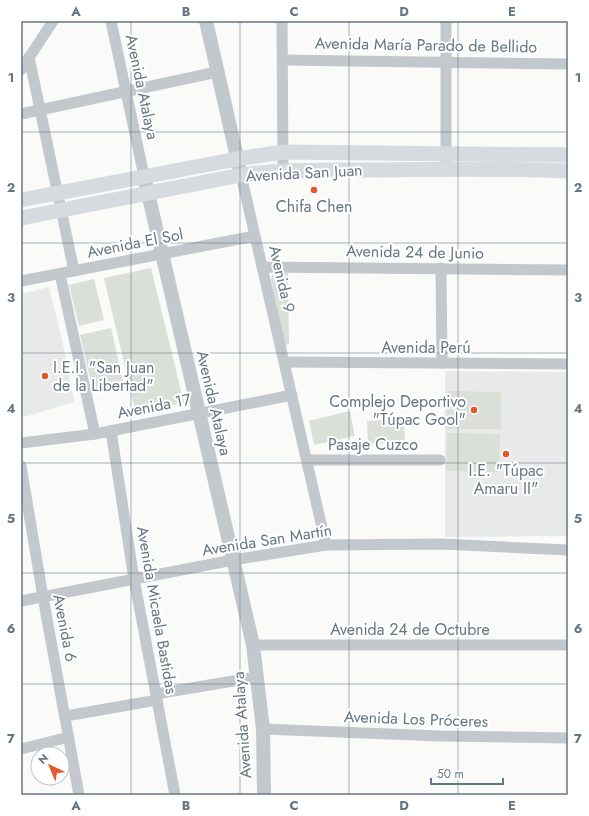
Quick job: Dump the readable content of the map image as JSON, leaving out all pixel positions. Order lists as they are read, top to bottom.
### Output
{
  "streets": {
    "main road": ["Avenida San Juan"],
    "street": [
      "Avenida María Parado de Bellido",
      "Avenida Atalaya",
      "Avenida El Sol",
      "Avenida 24 de Junio",
      "Avenida 9",
      "Avenida Perú",
      "Avenida 17",
      "Pasaje Cuzco",
      "Avenida San Martín",
      "Avenida Micaela Bastidas",
      "Avenida 6",
      "Avenida 24 de Octubre",
      "Avenida Los Próceres"
    ]
  },
  "crossings": [
    ["Avenida Atalaya", "Avenida San Juan"],
    ["Avenida Atalaya", "Avenida El Sol"],
    ["Avenida Atalaya", "Avenida 17"],
    ["Avenida Atalaya", "Avenida San Martín"],
    ["Avenida Atalaya", "Avenida 24 de Octubre"],
    ["Avenida Atalaya", "Avenida Los Próceres"],
    ["Avenida San Juan", "Avenida 9"],
    ["Avenida El Sol", "Avenida 9"],
    ["Avenida 24 de Junio", "Avenida 9"],
    ["Avenida 9", "Avenida Perú"],
    ["Avenida 9", "Avenida 17"],
    ["Avenida 9", "Pasaje Cuzco"],
    ["Avenida 9", "Avenida San Martín"],
    ["Avenida 17", "Avenida Micaela Bastidas"],
    ["Avenida San Martín", "Avenida Micaela Bastidas"],
    ["Avenida San Martín", "Avenida 6"]
  ],
  "places": [
    "Chifa Chen",
    "I.E.I. \"San Juan de la Libertad\"",
    "Complejo Deportivo \"Túpac Gool\"",
    "I.E. \"Túpac Amaru II\""
  ],
  "scale_bar": "50 m",
  "north": "top left",
  "grid": {
    "columns": [
      "A",
      "B",
      "C",
      "D",
      "E"
    ],
    "rows": [
      "1",
      "2",
      "3",
      "4",
      "5",
      "6",
      "7"
    ]
  }
}
